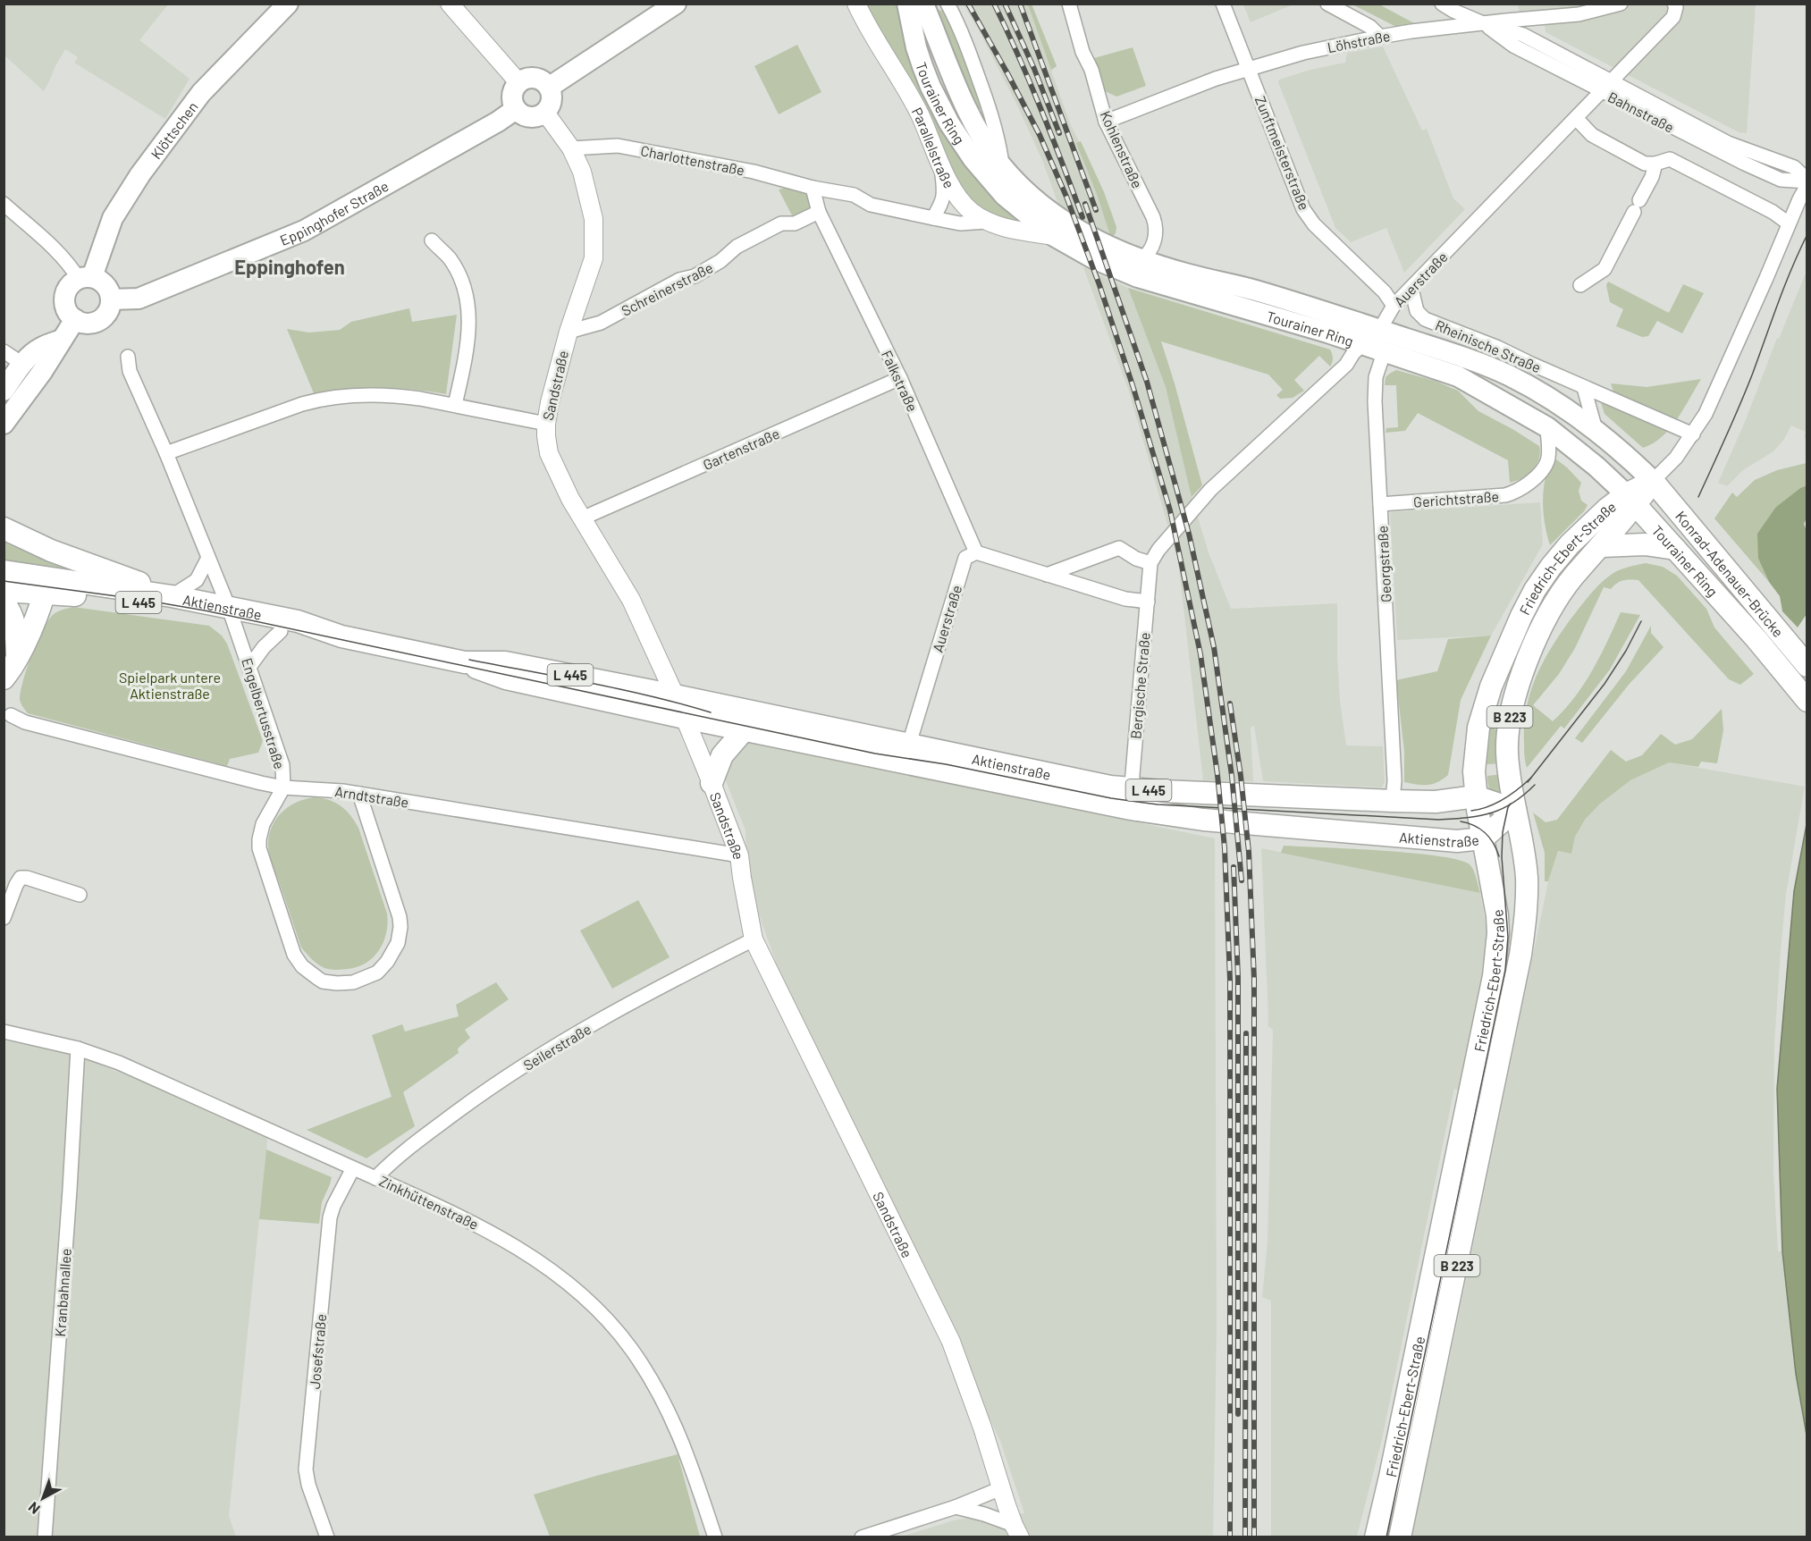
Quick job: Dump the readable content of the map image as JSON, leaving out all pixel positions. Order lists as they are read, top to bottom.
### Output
{
  "streets": {
    "main road": [
      "Tourainer Ring",
      "Klöttschen",
      "Eppinghofer Straße",
      "Friedrich-Ebert-Straße",
      "Konrad-Adenauer-Brücke",
      "L 445",
      "Aktienstraße",
      "B 223"
    ],
    "street": [
      "Löhstraße",
      "Bahnstraße",
      "Parallelstraße",
      "Kohlenstraße",
      "Zunftmeisterstraße",
      "Charlottenstraße",
      "Auerstraße",
      "Schreinerstraße",
      "Rheinische Straße",
      "Falkstraße",
      "Sandstraße",
      "Gartenstraße",
      "Gerichtstraße",
      "Georgstraße",
      "Bergische Straße",
      "Engelbertusstraße",
      "Arndtstraße",
      "Seilerstraße",
      "Zinkhüttenstraße",
      "Kranbahnallee",
      "Josefstraße"
    ]
  },
  "crossings": [
    ["Löhstraße", "Bahnstraße"],
    ["Löhstraße", "Kohlenstraße"],
    ["Löhstraße", "Zunftmeisterstraße"],
    ["Tourainer Ring", "Parallelstraße"],
    ["Tourainer Ring", "Kohlenstraße"],
    ["Tourainer Ring", "Auerstraße"],
    ["Tourainer Ring", "Gerichtstraße"],
    ["Tourainer Ring", "Friedrich-Ebert-Straße"],
    ["Tourainer Ring", "Georgstraße"],
    ["Tourainer Ring", "Konrad-Adenauer-Brücke"],
    ["Bahnstraße", "Auerstraße"],
    ["Bahnstraße", "Friedrich-Ebert-Straße"],
    ["Klöttschen", "Eppinghofer Straße"],
    ["Parallelstraße", "Charlottenstraße"],
    ["Zunftmeisterstraße", "Auerstraße"],
    ["Charlottenstraße", "Sandstraße"],
    ["Eppinghofer Straße", "Sandstraße"],
    ["Auerstraße", "Rheinische Straße"],
    ["Auerstraße", "Falkstraße"],
    ["Auerstraße", "Georgstraße"],
    ["Auerstraße", "Aktienstraße"],
    ["Auerstraße", "Bergische Straße"],
    ["Schreinerstraße", "Falkstraße"],
    ["Schreinerstraße", "Sandstraße"],
    ["Rheinische Straße", "Friedrich-Ebert-Straße"],
    ["Falkstraße", "Gartenstraße"],
    ["Sandstraße", "Gartenstraße"],
    ["Sandstraße", "Aktienstraße"],
    ["Sandstraße", "Arndtstraße"],
    ["Sandstraße", "Seilerstraße"],
    ["Gerichtstraße", "Georgstraße"],
    ["Friedrich-Ebert-Straße", "Konrad-Adenauer-Brücke"],
    ["Friedrich-Ebert-Straße", "Aktienstraße"],
    ["Georgstraße", "Aktienstraße"],
    ["Aktienstraße", "Bergische Straße"],
    ["Aktienstraße", "Engelbertusstraße"],
    ["Engelbertusstraße", "Arndtstraße"],
    ["Seilerstraße", "Zinkhüttenstraße"],
    ["Zinkhüttenstraße", "Kranbahnallee"],
    ["Zinkhüttenstraße", "Josefstraße"]
  ],
  "districts": ["Eppinghofen"],
  "parks": ["Spielpark untere Aktienstraße"],
  "north": "bottom left"
}
